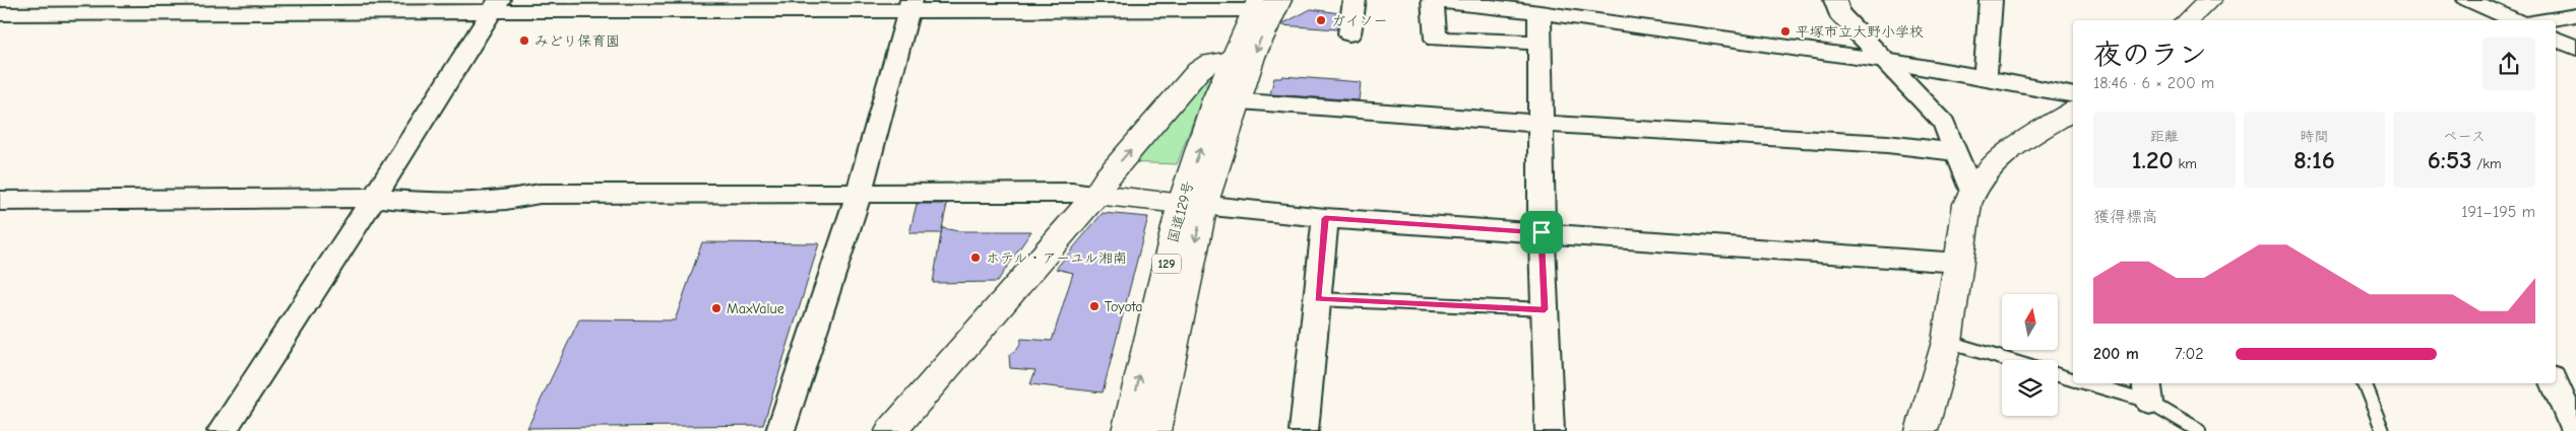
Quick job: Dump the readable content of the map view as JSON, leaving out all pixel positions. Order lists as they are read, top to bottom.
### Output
{
  "streets": {
    "main road": ["国道129号", "129"]
  },
  "places": [
    "ガイソー",
    "平塚市立大野小学校",
    "みどり保育園",
    "ホテル・アーユル湘南",
    "Toyota",
    "MaxValue"
  ],
  "north": "top",
  "page": {
    "heading": ["夜のラン", "18:46 · 6 × 200 m"],
    "stats": [
      ["距離", "1.20 km"],
      ["時間", "8:16"],
      ["ペース", "6:53 /km"]
    ],
    "chart": ["獲得標高", "191–195 m"],
    "list": [
      {
        "name": "200 m",
        "note": "7:02"
      }
    ]
  }
}
